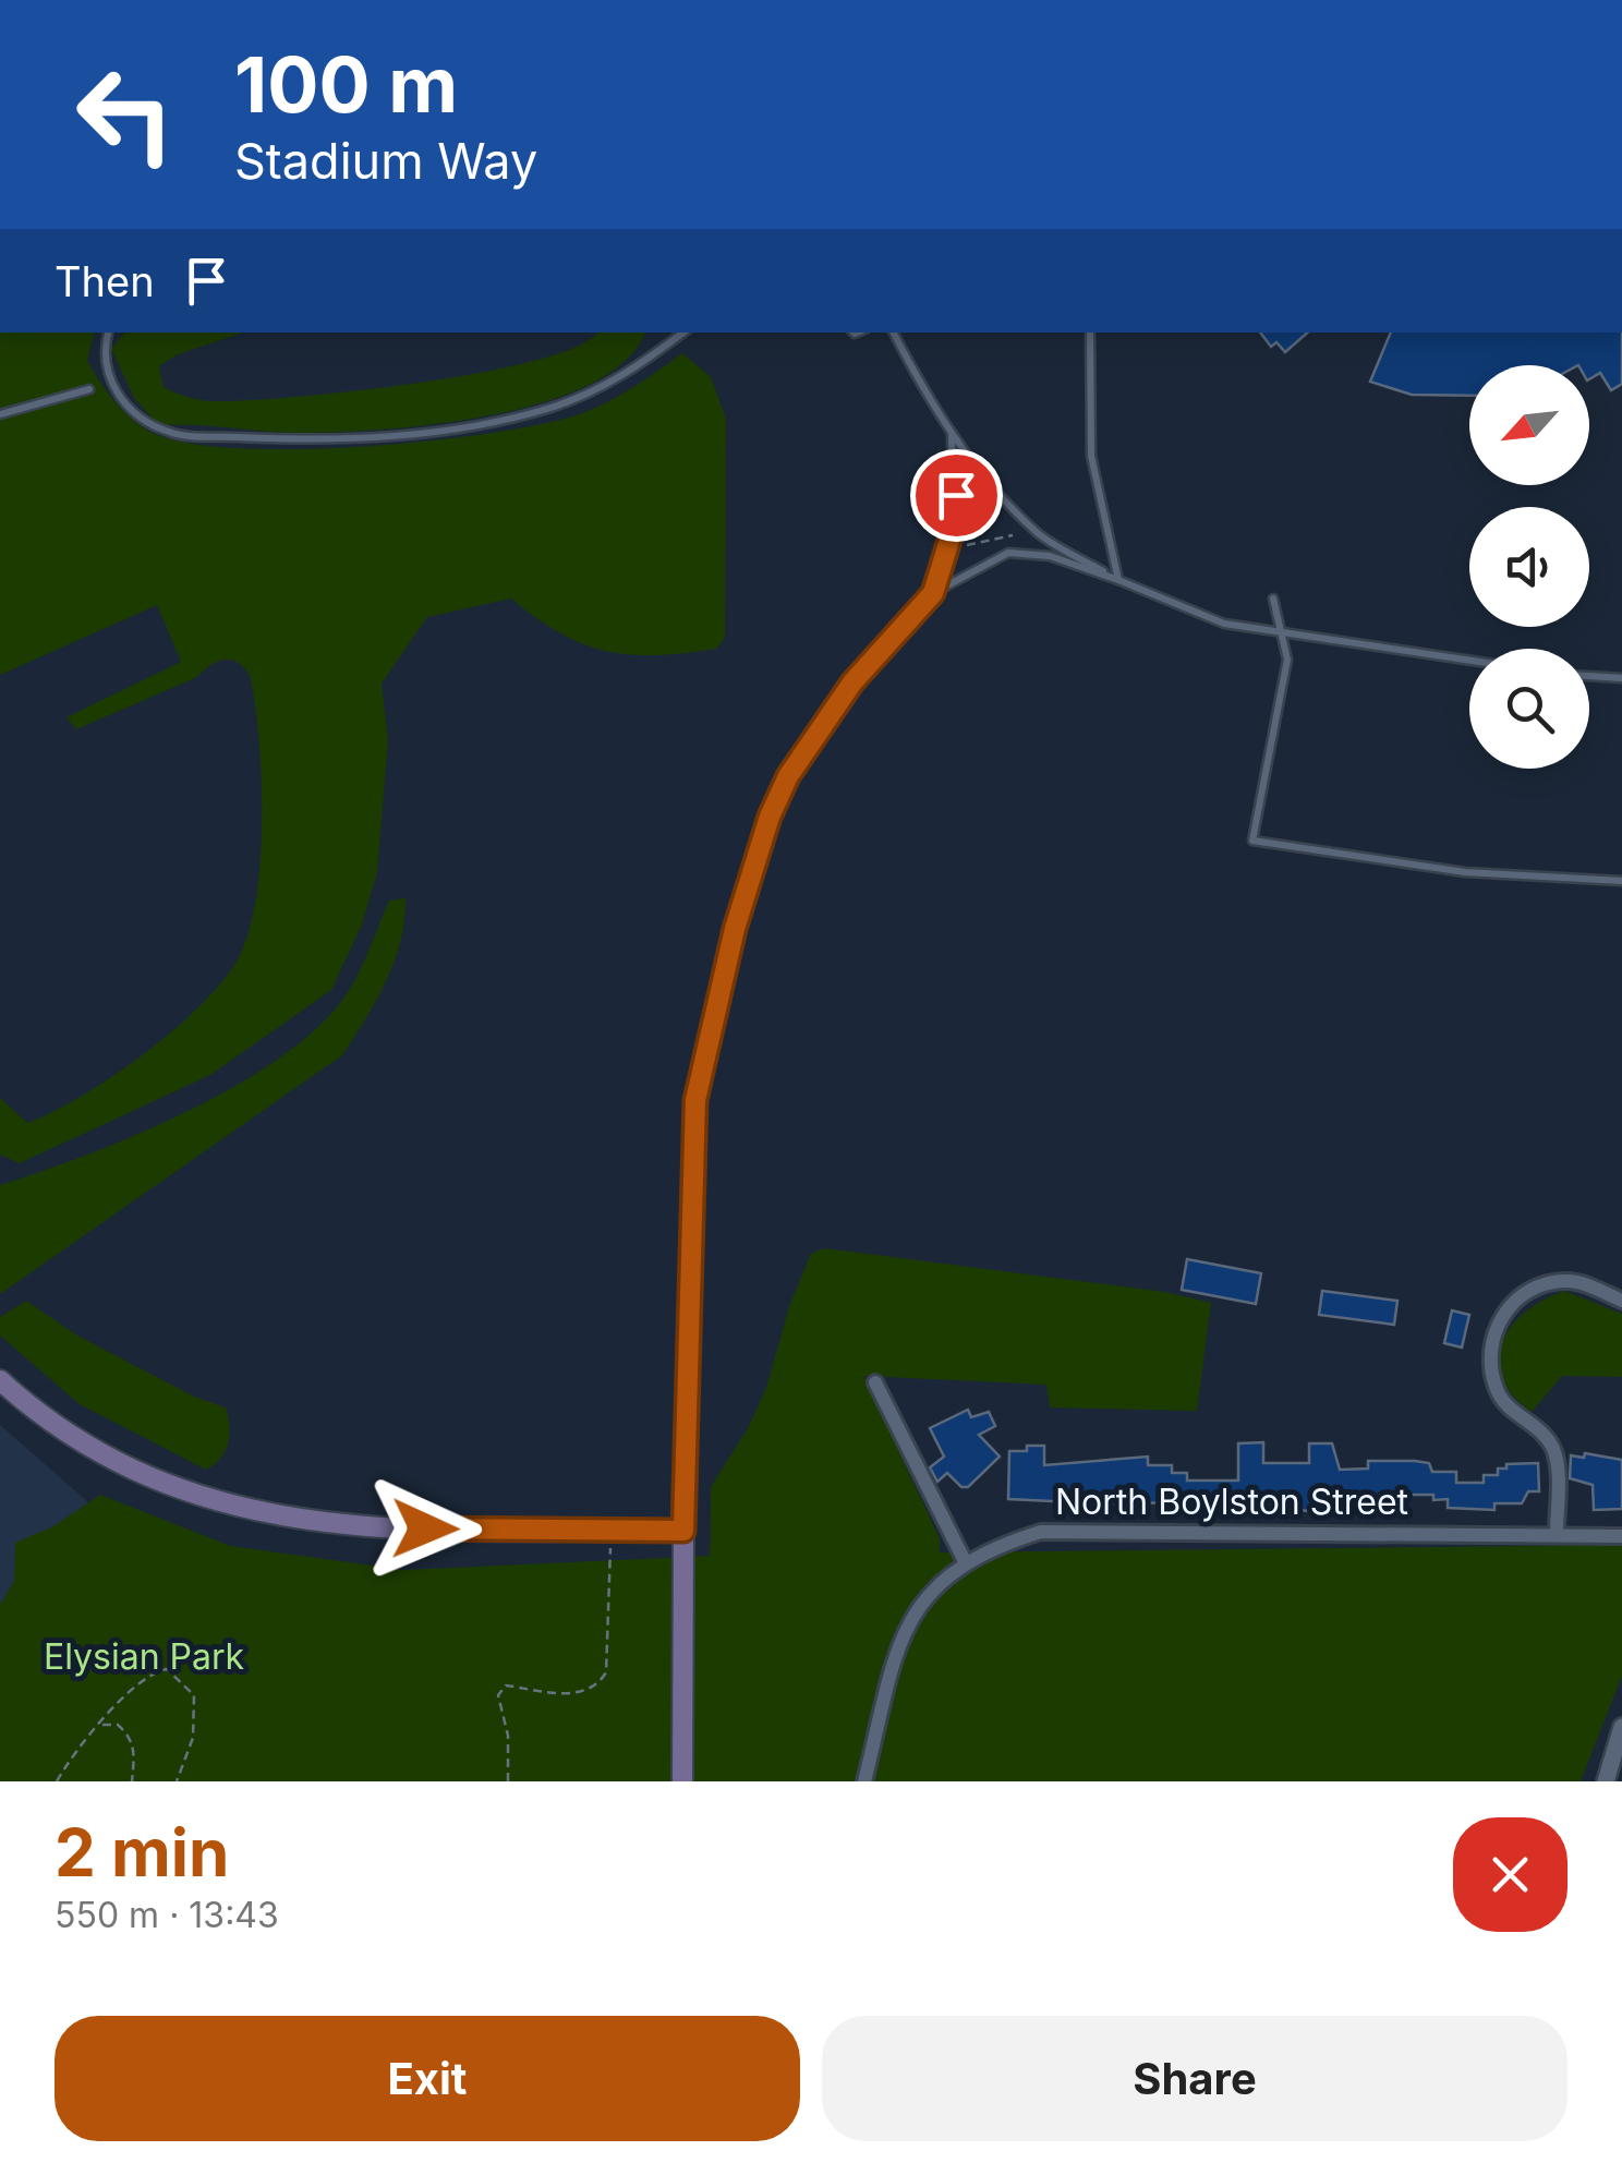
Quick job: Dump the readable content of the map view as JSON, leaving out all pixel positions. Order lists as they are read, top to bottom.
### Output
{
  "streets": {
    "street": ["North Boylston Street"]
  },
  "parks": ["Elysian Park"],
  "north": "bottom left",
  "page": {
    "turn": ["100 m", "Stadium Way"],
    "then": "Then",
    "heading": ["2 min", "550 m · 13:43"],
    "buttons": ["Exit", "Share"]
  }
}
